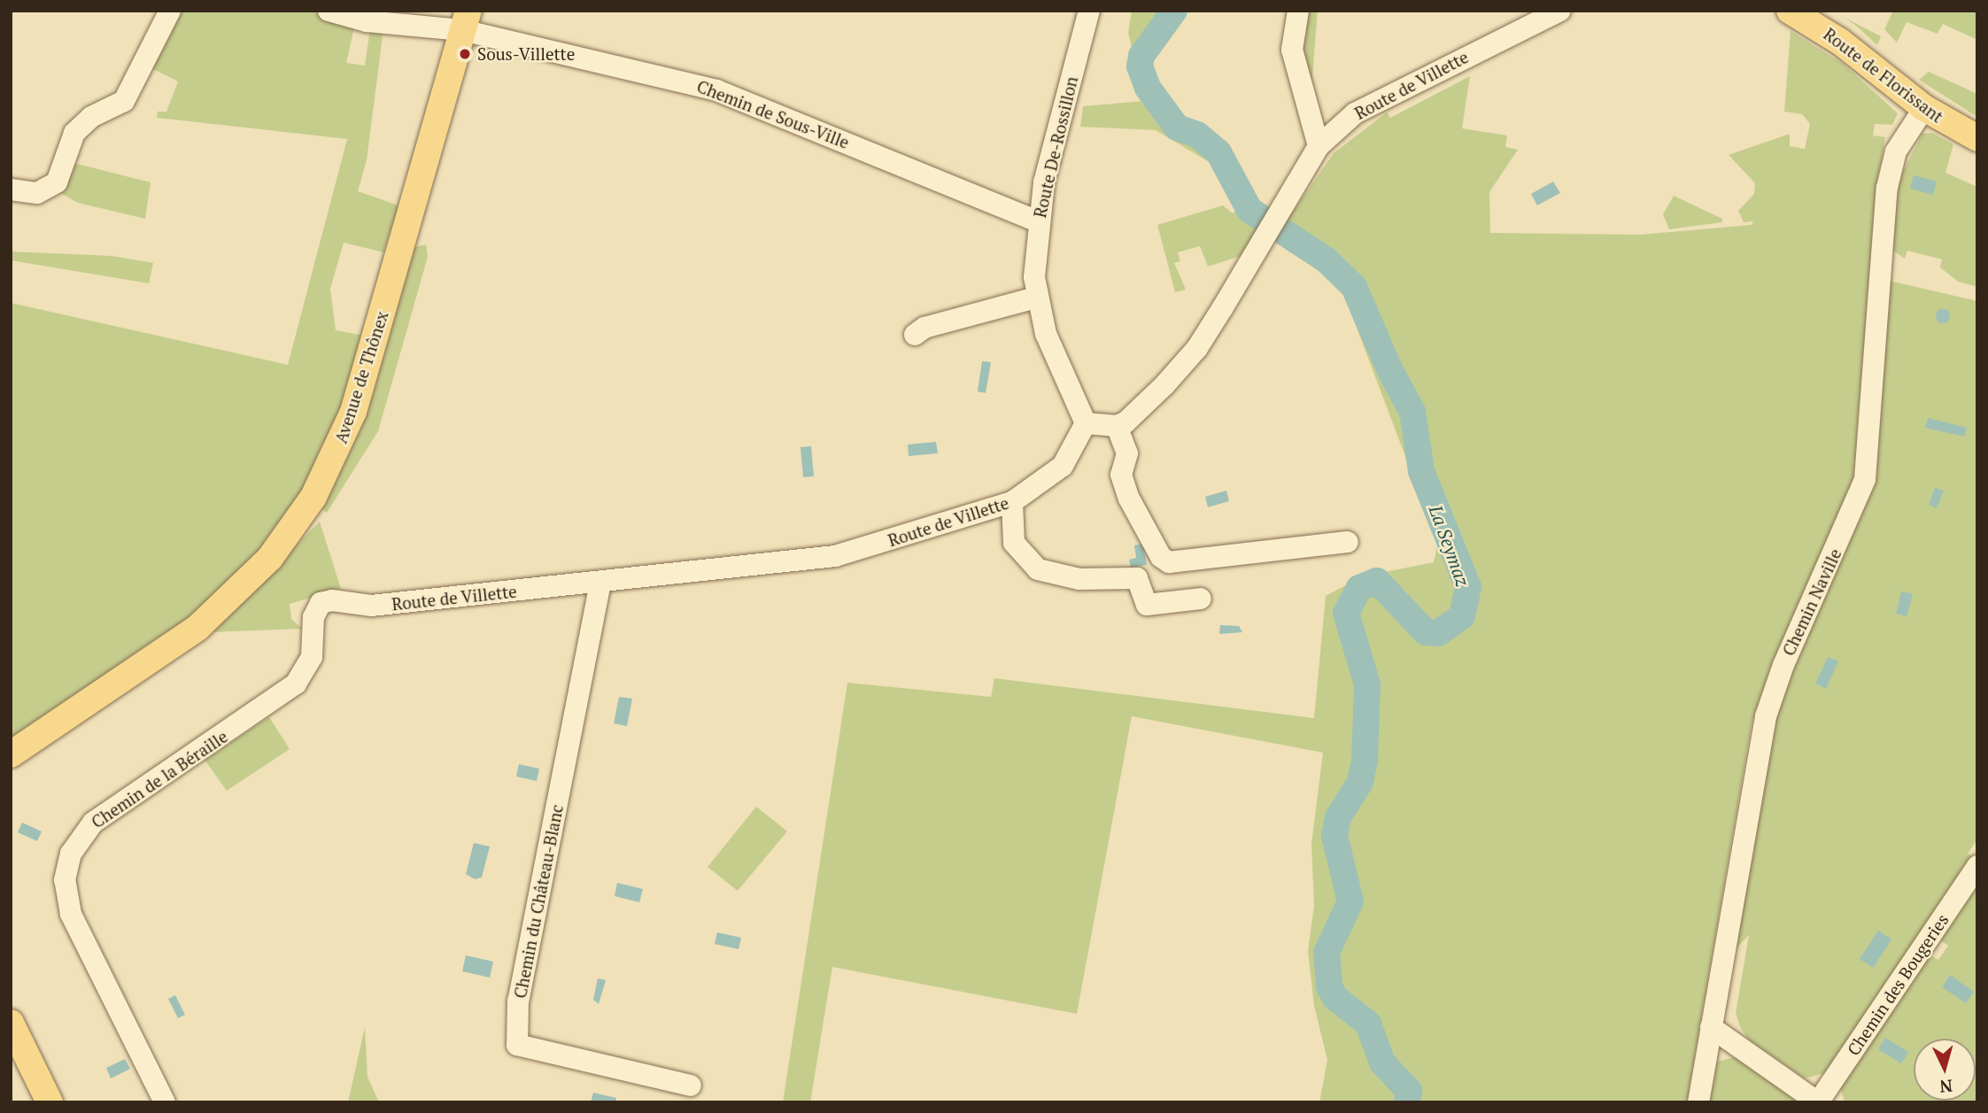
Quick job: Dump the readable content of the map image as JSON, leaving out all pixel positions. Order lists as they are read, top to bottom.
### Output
{
  "streets": {
    "main road": ["Route de Florissant", "Avenue de Thônex"],
    "street": [
      "Route de Villette",
      "Chemin de Sous-Ville",
      "Route De-Rossillon",
      "Chemin Naville",
      "Chemin de la Béraille",
      "Chemin du Château-Blanc",
      "Chemin des Bougeries"
    ]
  },
  "crossings": [
    ["Route de Florissant", "Chemin Naville"],
    ["Route de Villette", "Route De-Rossillon"],
    ["Route de Villette", "Chemin de la Béraille"],
    ["Route de Villette", "Chemin du Château-Blanc"],
    ["Chemin de Sous-Ville", "Route De-Rossillon"],
    ["Chemin de Sous-Ville", "Avenue de Thônex"],
    ["Chemin Naville", "Chemin des Bougeries"]
  ],
  "water": ["La Seymaz"],
  "places": ["Sous-Villette"],
  "north": "bottom"
}
